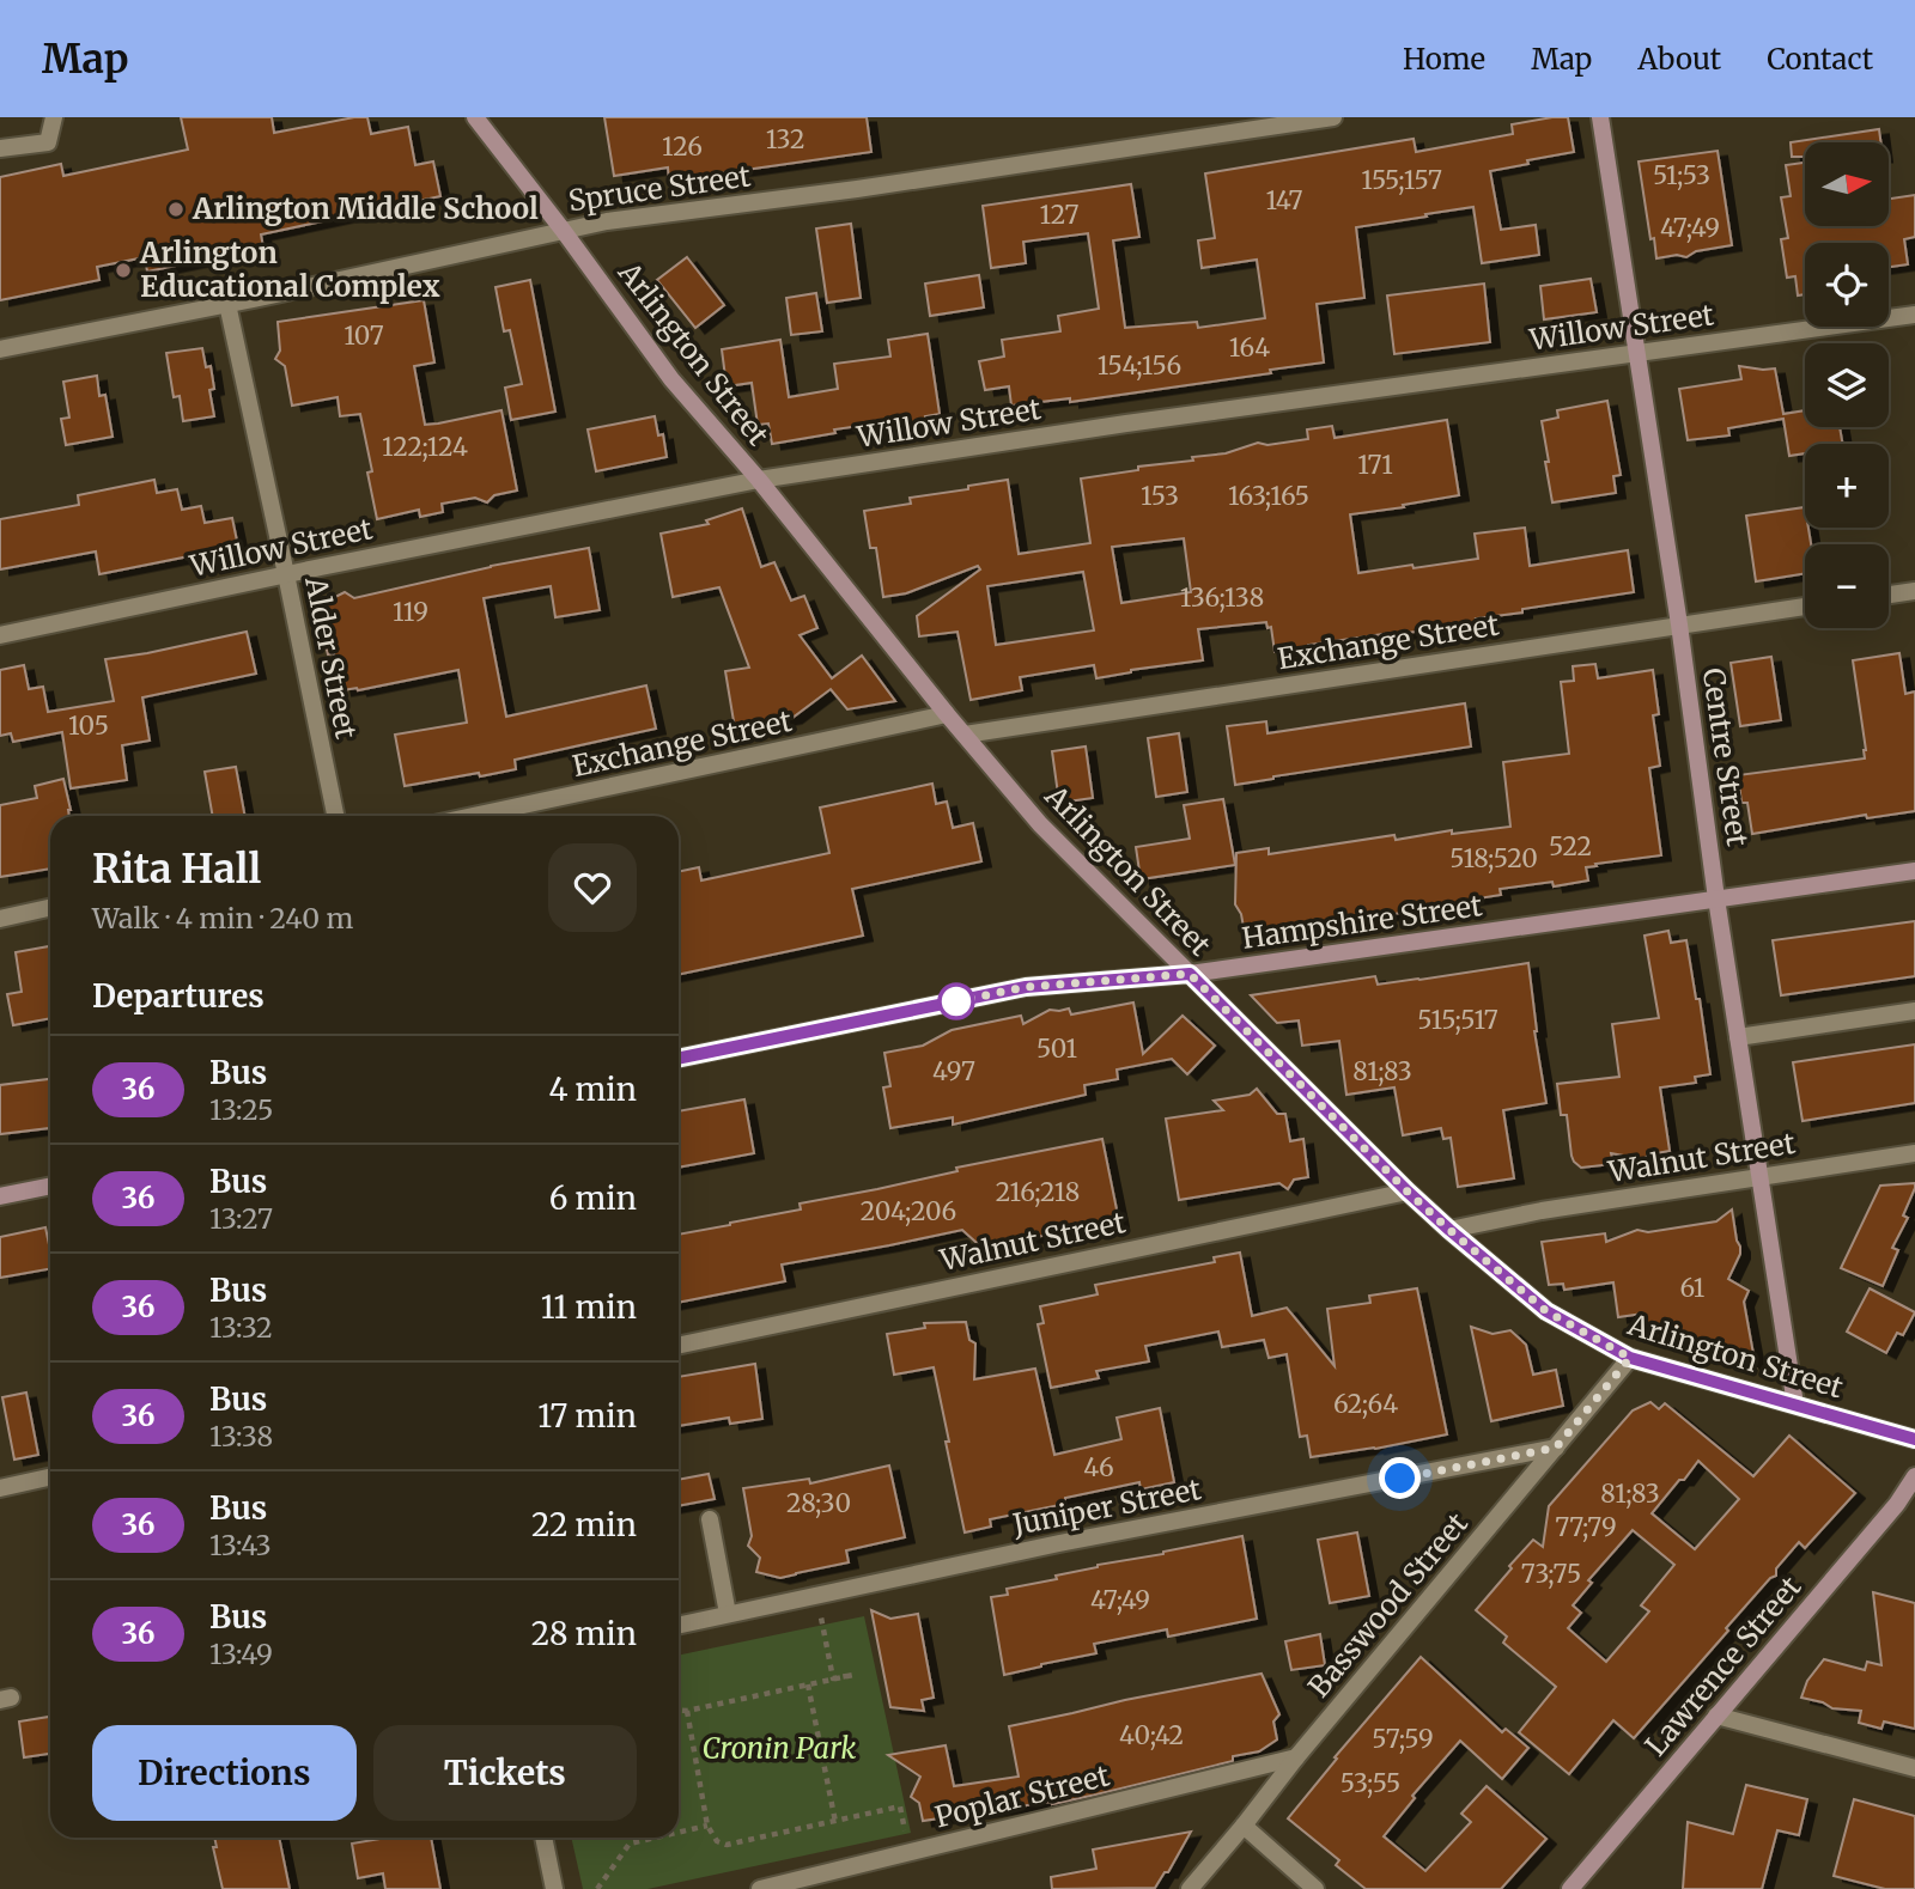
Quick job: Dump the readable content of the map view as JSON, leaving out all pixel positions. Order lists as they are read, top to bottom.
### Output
{
  "streets": {
    "street": [
      "Spruce Street",
      "Willow Street",
      "Arlington Street",
      "Exchange Street",
      "Alder Street",
      "Centre Street",
      "Hampshire Street",
      "Walnut Street",
      "Juniper Street",
      "Basswood Street",
      "Lawrence Street",
      "Poplar Street"
    ]
  },
  "crossings": [
    ["Spruce Street", "Arlington Street"],
    ["Spruce Street", "Alder Street"],
    ["Willow Street", "Arlington Street"],
    ["Willow Street", "Alder Street"],
    ["Willow Street", "Centre Street"],
    ["Arlington Street", "Exchange Street"],
    ["Arlington Street", "Centre Street"],
    ["Arlington Street", "Hampshire Street"],
    ["Arlington Street", "Walnut Street"],
    ["Arlington Street", "Basswood Street"],
    ["Exchange Street", "Centre Street"],
    ["Centre Street", "Hampshire Street"],
    ["Centre Street", "Walnut Street"],
    ["Juniper Street", "Basswood Street"],
    ["Basswood Street", "Poplar Street"]
  ],
  "parks": ["Cronin Park"],
  "places": ["Arlington Middle School", "Arlington Educational Complex"],
  "lines": ["bus line 36"],
  "house_numbers": [
    "132",
    "126",
    "51;53",
    "155;157",
    "147",
    "127",
    "47;49",
    "107",
    "164",
    "154;156",
    "122;124",
    "171",
    "153",
    "163;165",
    "136;138",
    "119",
    "105",
    "522",
    "518;520",
    "515;517",
    "501",
    "497",
    "81;83",
    "216;218",
    "204;206",
    "61",
    "62;64",
    "46",
    "81;83",
    "28;30",
    "77;79",
    "73;75",
    "47;49",
    "40;42",
    "57;59",
    "53;55"
  ],
  "north": "right",
  "page": {
    "header": "Map",
    "nav": [
      "Home",
      "Map",
      "About",
      "Contact"
    ],
    "map_buttons": ["+", "−"],
    "heading": [
      ["Rita Hall", "Walk · 4 min · 240 m"],
      "Departures"
    ],
    "list": [
      {
        "mark": "36",
        "name": "Bus",
        "note": "13:25",
        "value": "4 min"
      },
      {
        "mark": "36",
        "name": "Bus",
        "note": "13:27",
        "value": "6 min"
      },
      {
        "mark": "36",
        "name": "Bus",
        "note": "13:32",
        "value": "11 min"
      },
      {
        "mark": "36",
        "name": "Bus",
        "note": "13:38",
        "value": "17 min"
      },
      {
        "mark": "36",
        "name": "Bus",
        "note": "13:43",
        "value": "22 min"
      },
      {
        "mark": "36",
        "name": "Bus",
        "note": "13:49",
        "value": "28 min"
      }
    ],
    "buttons": ["Directions", "Tickets"]
  }
}
